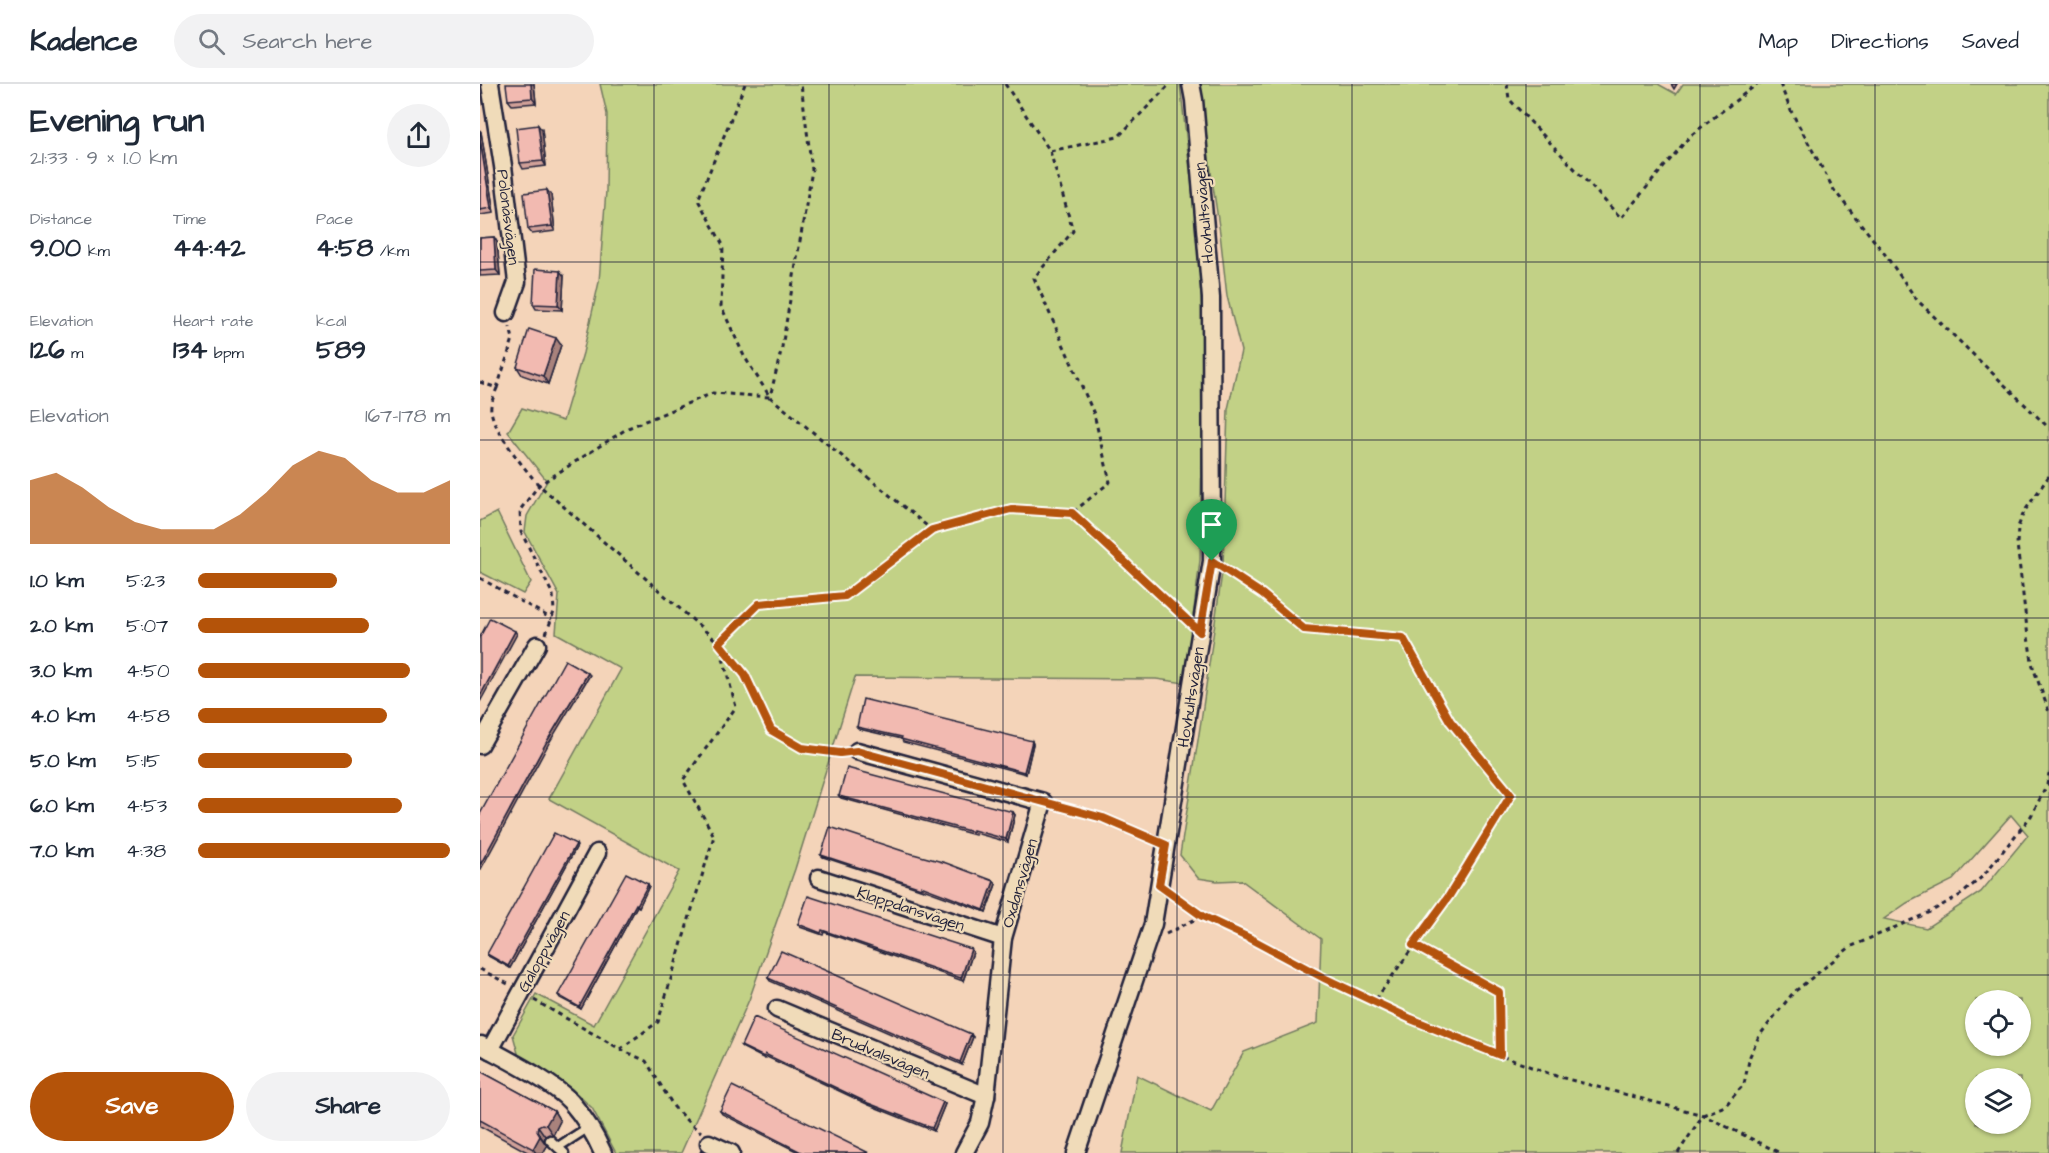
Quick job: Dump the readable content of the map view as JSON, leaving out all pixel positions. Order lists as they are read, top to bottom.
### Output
{
  "streets": {
    "street": [
      "Hovhultsvägen",
      "Polonäsvägen",
      "Oxdansvägen",
      "Klappdansvägen",
      "Galoppvägen",
      "Brudvalsvägen"
    ]
  },
  "crossings": [
    ["Oxdansvägen", "Klappdansvägen"],
    ["Oxdansvägen", "Brudvalsvägen"]
  ],
  "page": {
    "header": "Kadence",
    "search": "Search here",
    "nav": ["Map", "Directions", "Saved"],
    "heading": ["Evening run", "21:33 · 9 × 1.0 km"],
    "stats": [
      ["Distance", "9.00 km"],
      ["Time", "44:42"],
      ["Pace", "4:58 /km"],
      ["Elevation", "126 m"],
      ["Heart rate", "134 bpm"],
      ["kcal", "589"]
    ],
    "chart": ["Elevation", "167–178 m"],
    "list": [
      {
        "name": "1.0 km",
        "note": "5:23"
      },
      {
        "name": "2.0 km",
        "note": "5:07"
      },
      {
        "name": "3.0 km",
        "note": "4:50"
      },
      {
        "name": "4.0 km",
        "note": "4:58"
      },
      {
        "name": "5.0 km",
        "note": "5:15"
      },
      {
        "name": "6.0 km",
        "note": "4:53"
      },
      {
        "name": "7.0 km",
        "note": "4:38"
      }
    ],
    "buttons": ["Save", "Share"]
  }
}
